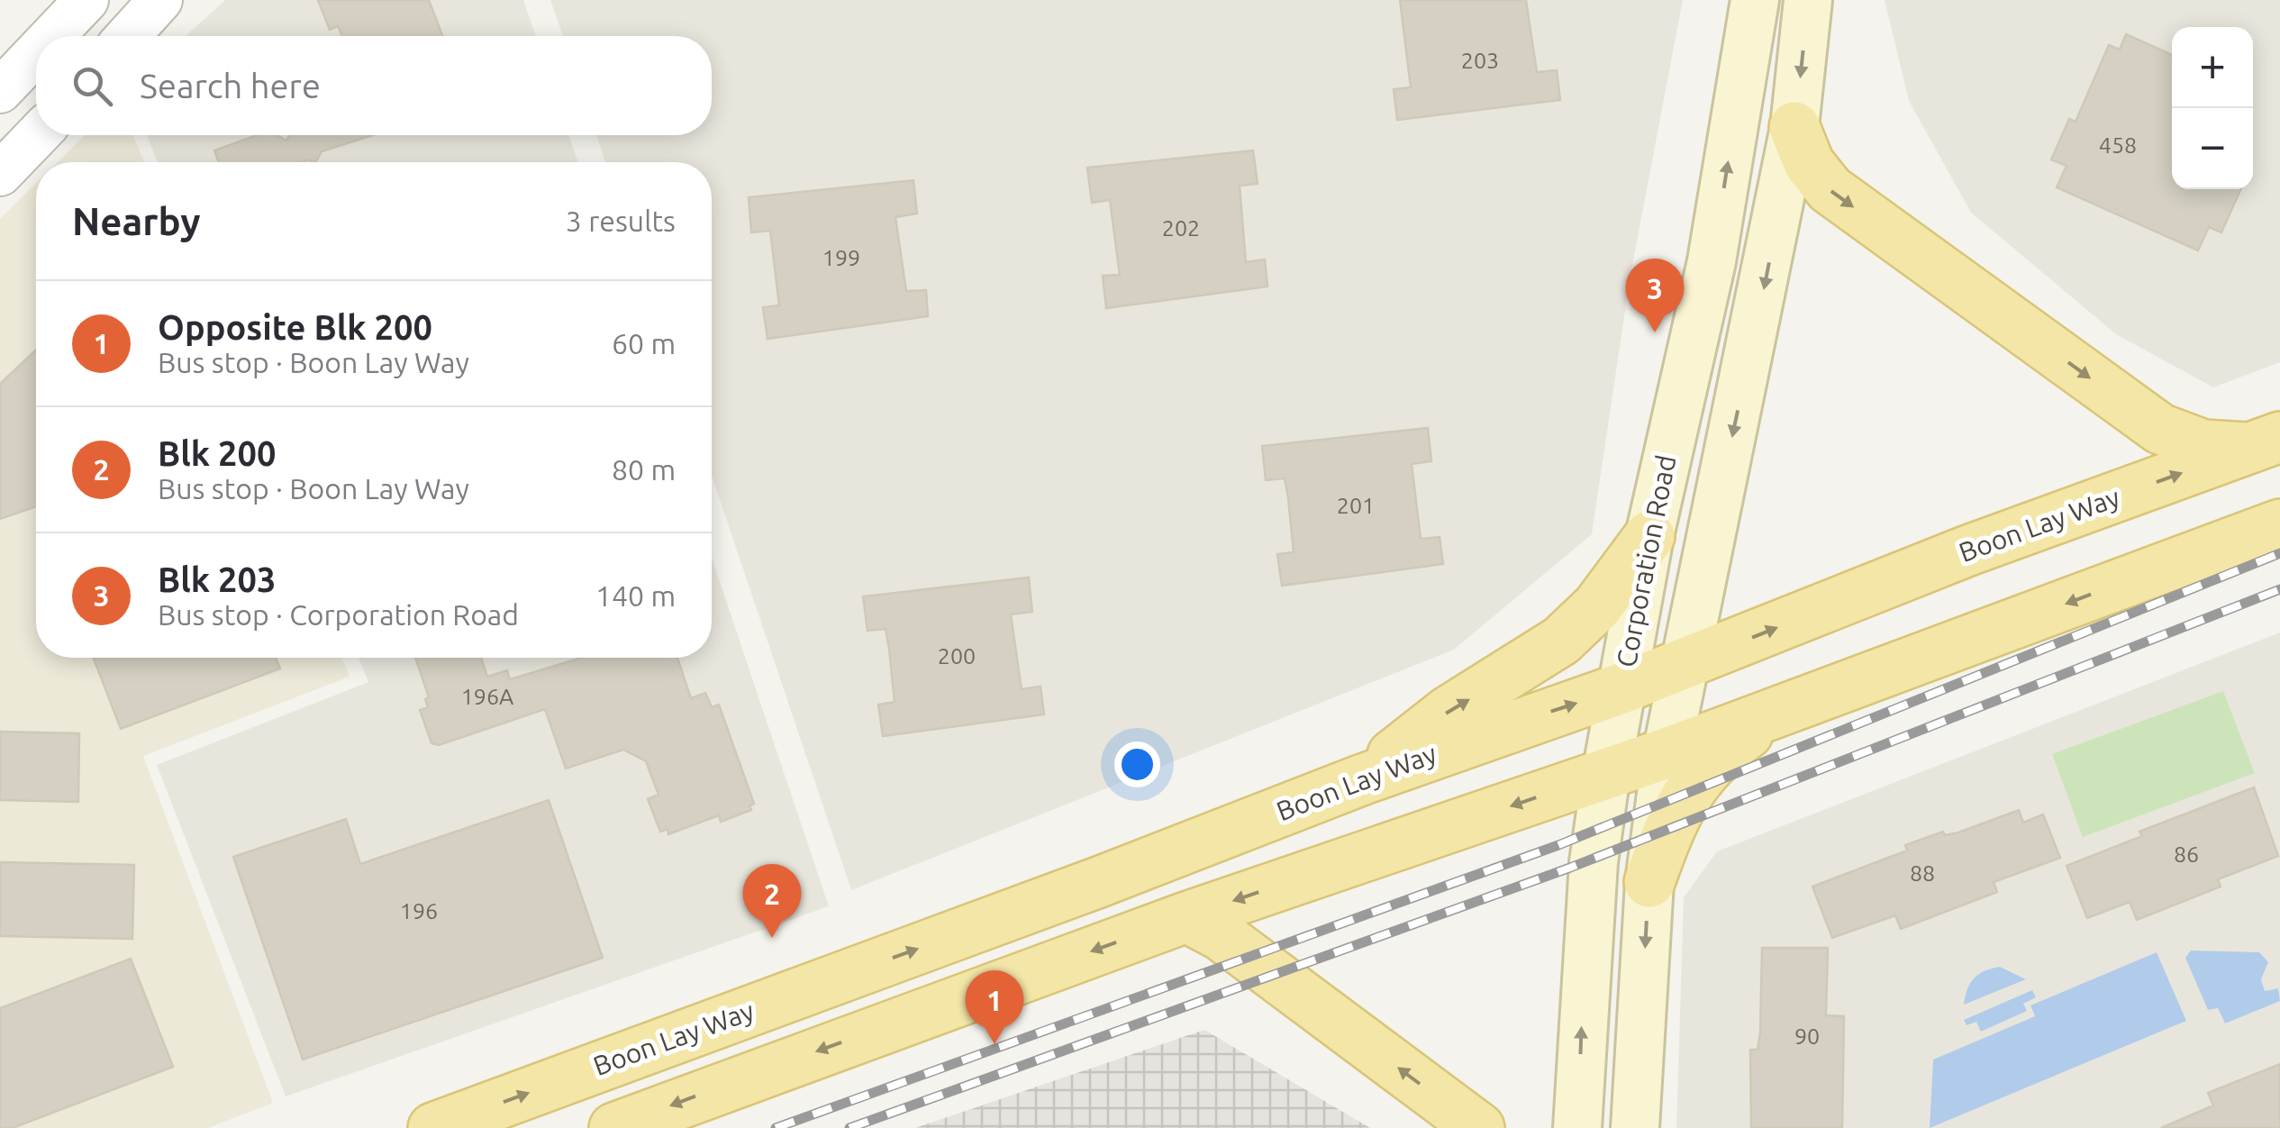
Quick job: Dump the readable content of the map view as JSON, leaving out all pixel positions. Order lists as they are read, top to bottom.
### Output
{
  "streets": {
    "main road": ["Boon Lay Way", "Corporation Road"]
  },
  "crossings": [
    ["Boon Lay Way", "Corporation Road"]
  ],
  "house_numbers": [
    "203",
    "458",
    "202",
    "199",
    "201",
    "200",
    "196A",
    "86",
    "88",
    "196",
    "90"
  ],
  "page": {
    "map_buttons": ["+", "−"],
    "search": "Search here",
    "heading": ["Nearby", "3 results"],
    "pins": ["3", "2", "1"],
    "list": [
      {
        "mark": "1",
        "name": "Opposite Blk 200",
        "note": "Bus stop · Boon Lay Way",
        "value": "60 m"
      },
      {
        "mark": "2",
        "name": "Blk 200",
        "note": "Bus stop · Boon Lay Way",
        "value": "80 m"
      },
      {
        "mark": "3",
        "name": "Blk 203",
        "note": "Bus stop · Corporation Road",
        "value": "140 m"
      }
    ]
  }
}
